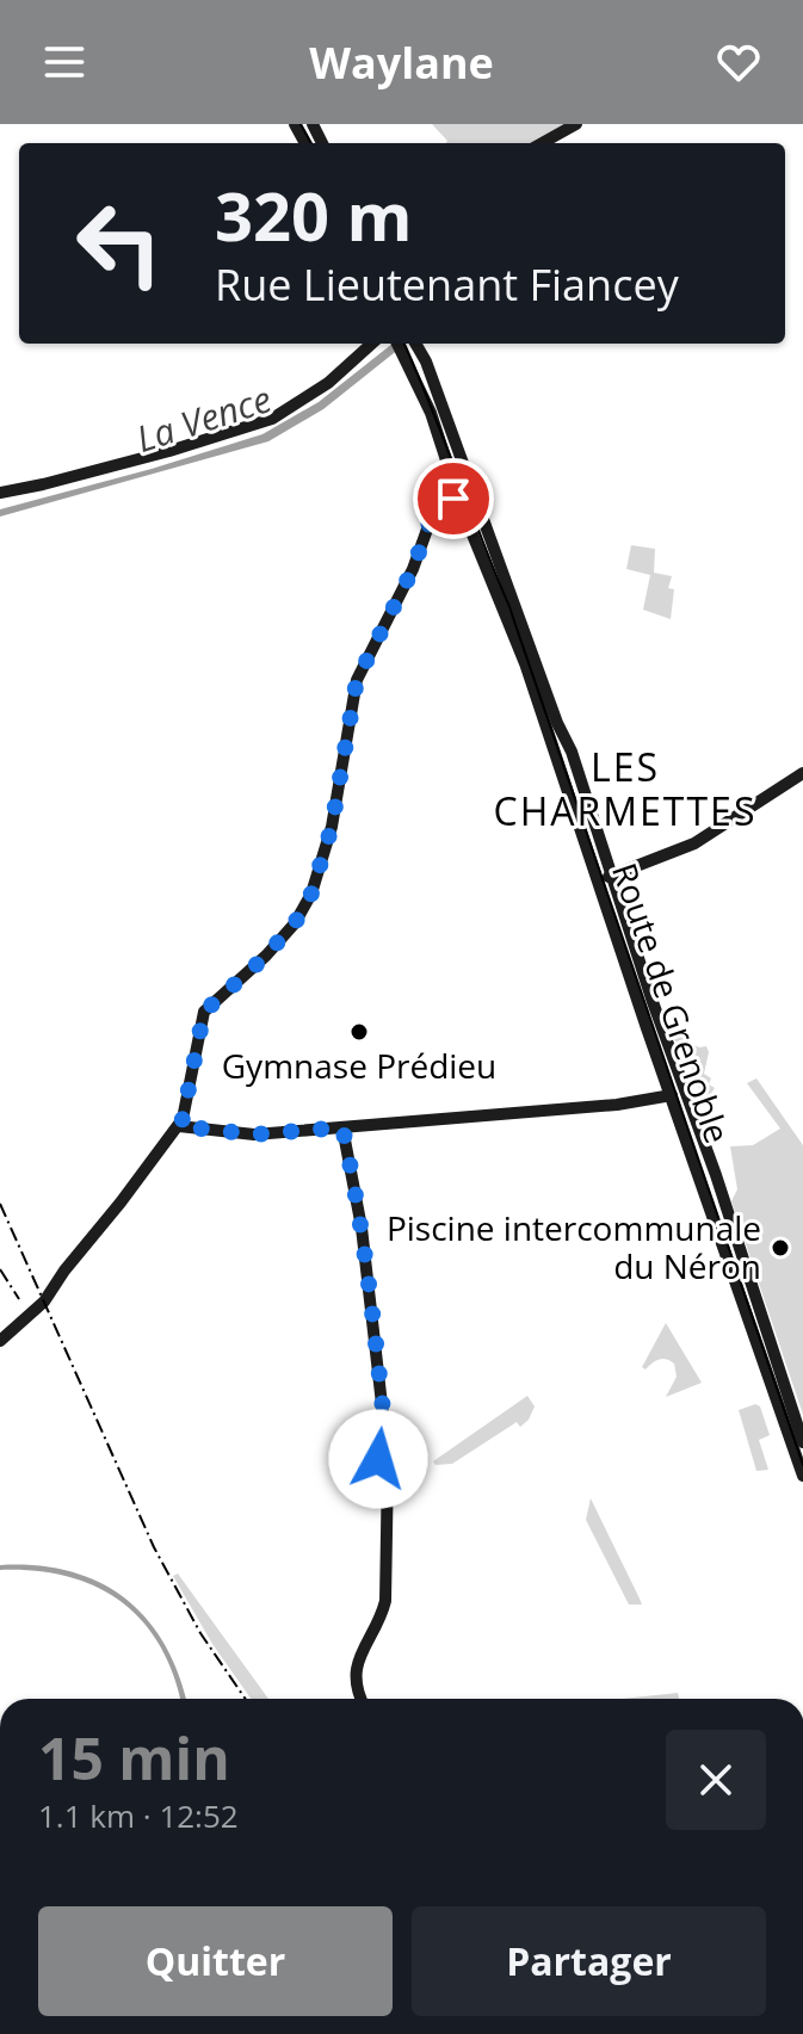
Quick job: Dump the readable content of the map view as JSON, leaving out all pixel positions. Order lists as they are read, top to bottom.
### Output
{
  "streets": {
    "street": ["Route de Grenoble"]
  },
  "districts": ["LES CHARMETTES"],
  "water": ["La Vence"],
  "places": ["Gymnase Prédieu", "Piscine intercommunale du Néron"],
  "page": {
    "header": "Waylane",
    "turn": ["320 m", "Rue Lieutenant Fiancey"],
    "heading": ["15 min", "1.1 km · 12:52"],
    "buttons": ["Quitter", "Partager"]
  }
}
